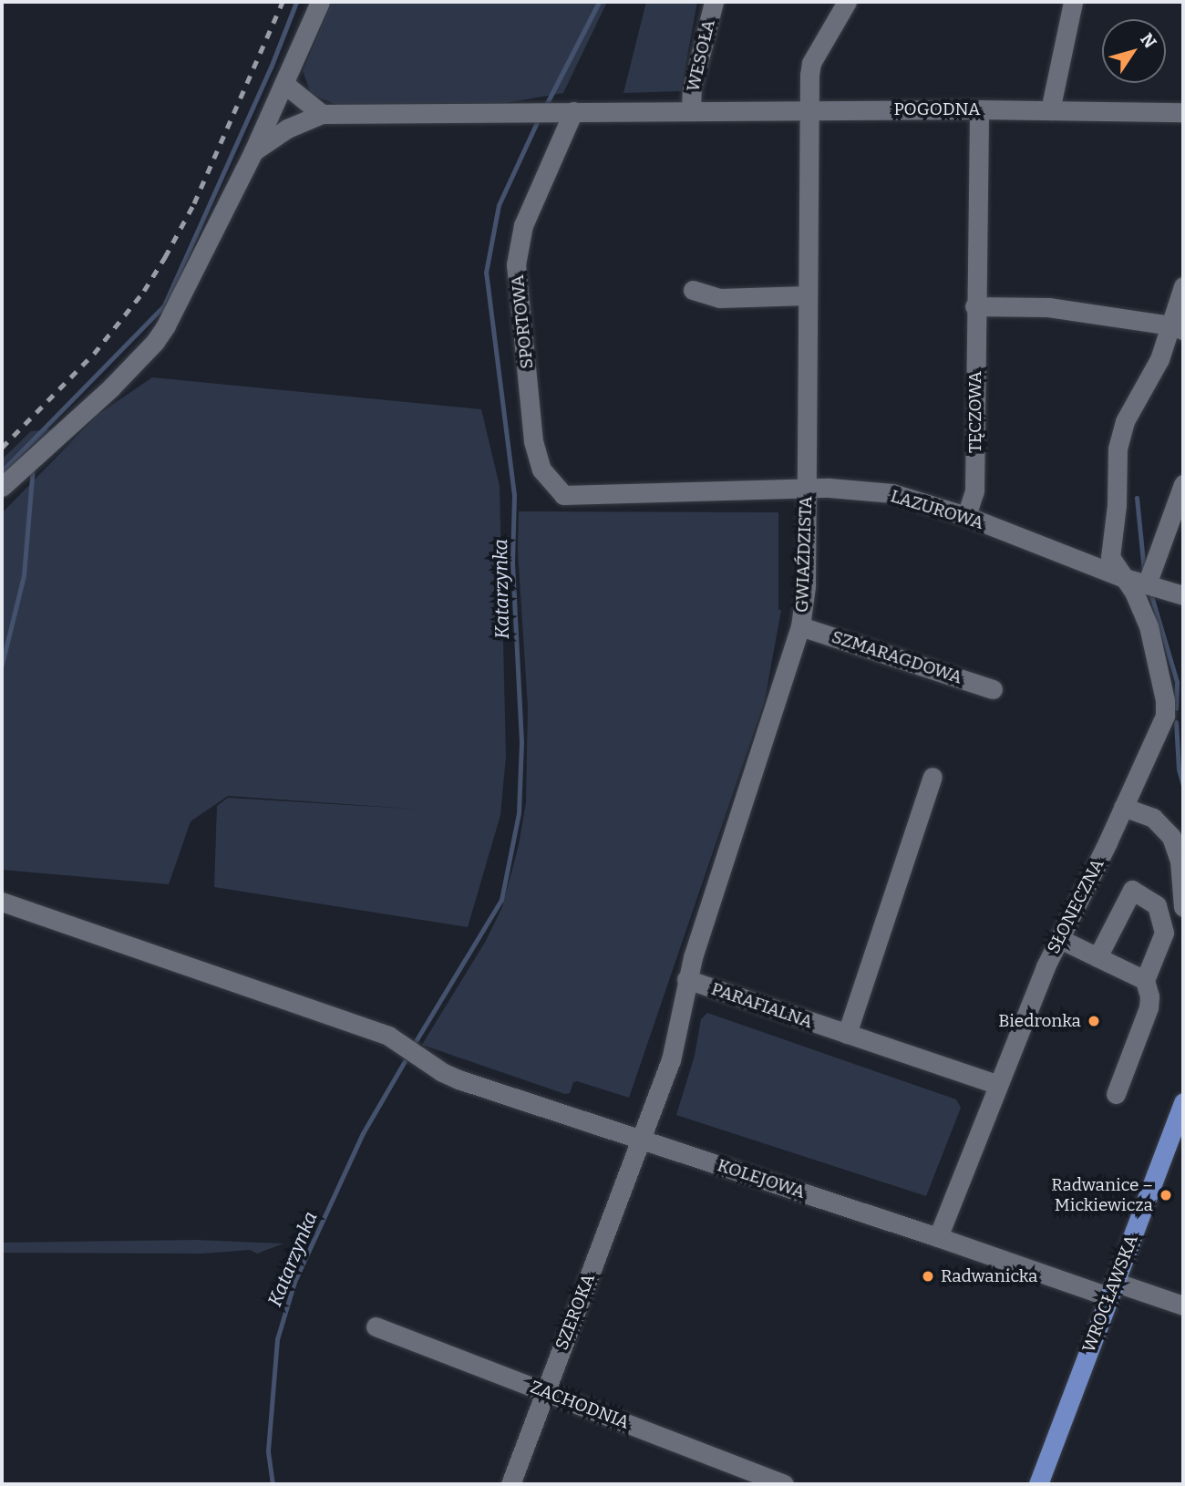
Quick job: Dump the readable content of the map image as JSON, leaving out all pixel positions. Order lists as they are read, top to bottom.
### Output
{
  "streets": {
    "main road": ["WROCŁAWSKA"],
    "street": [
      "WESOŁA",
      "POGODNA",
      "SPORTOWA",
      "TĘCZOWA",
      "LAZUROWA",
      "GWIAŹDZISTA",
      "SZMARAGDOWA",
      "SŁONECZNA",
      "PARAFIALNA",
      "KOLEJOWA",
      "SZEROKA",
      "ZACHODNIA"
    ]
  },
  "crossings": [
    ["WESOŁA", "POGODNA"],
    ["POGODNA", "SPORTOWA"],
    ["POGODNA", "TĘCZOWA"],
    ["POGODNA", "GWIAŹDZISTA"],
    ["SPORTOWA", "LAZUROWA"],
    ["TĘCZOWA", "LAZUROWA"],
    ["LAZUROWA", "GWIAŹDZISTA"],
    ["LAZUROWA", "SŁONECZNA"],
    ["GWIAŹDZISTA", "SZMARAGDOWA"],
    ["GWIAŹDZISTA", "PARAFIALNA"],
    ["SŁONECZNA", "PARAFIALNA"],
    ["SŁONECZNA", "KOLEJOWA"],
    ["PARAFIALNA", "KOLEJOWA"],
    ["PARAFIALNA", "SZEROKA"],
    ["KOLEJOWA", "WROCŁAWSKA"],
    ["KOLEJOWA", "SZEROKA"],
    ["SZEROKA", "ZACHODNIA"]
  ],
  "water": ["Katarzynka"],
  "places": ["Biedronka", "Radwanice – Mickiewicza", "Radwanicka"],
  "north": "top right"
}
